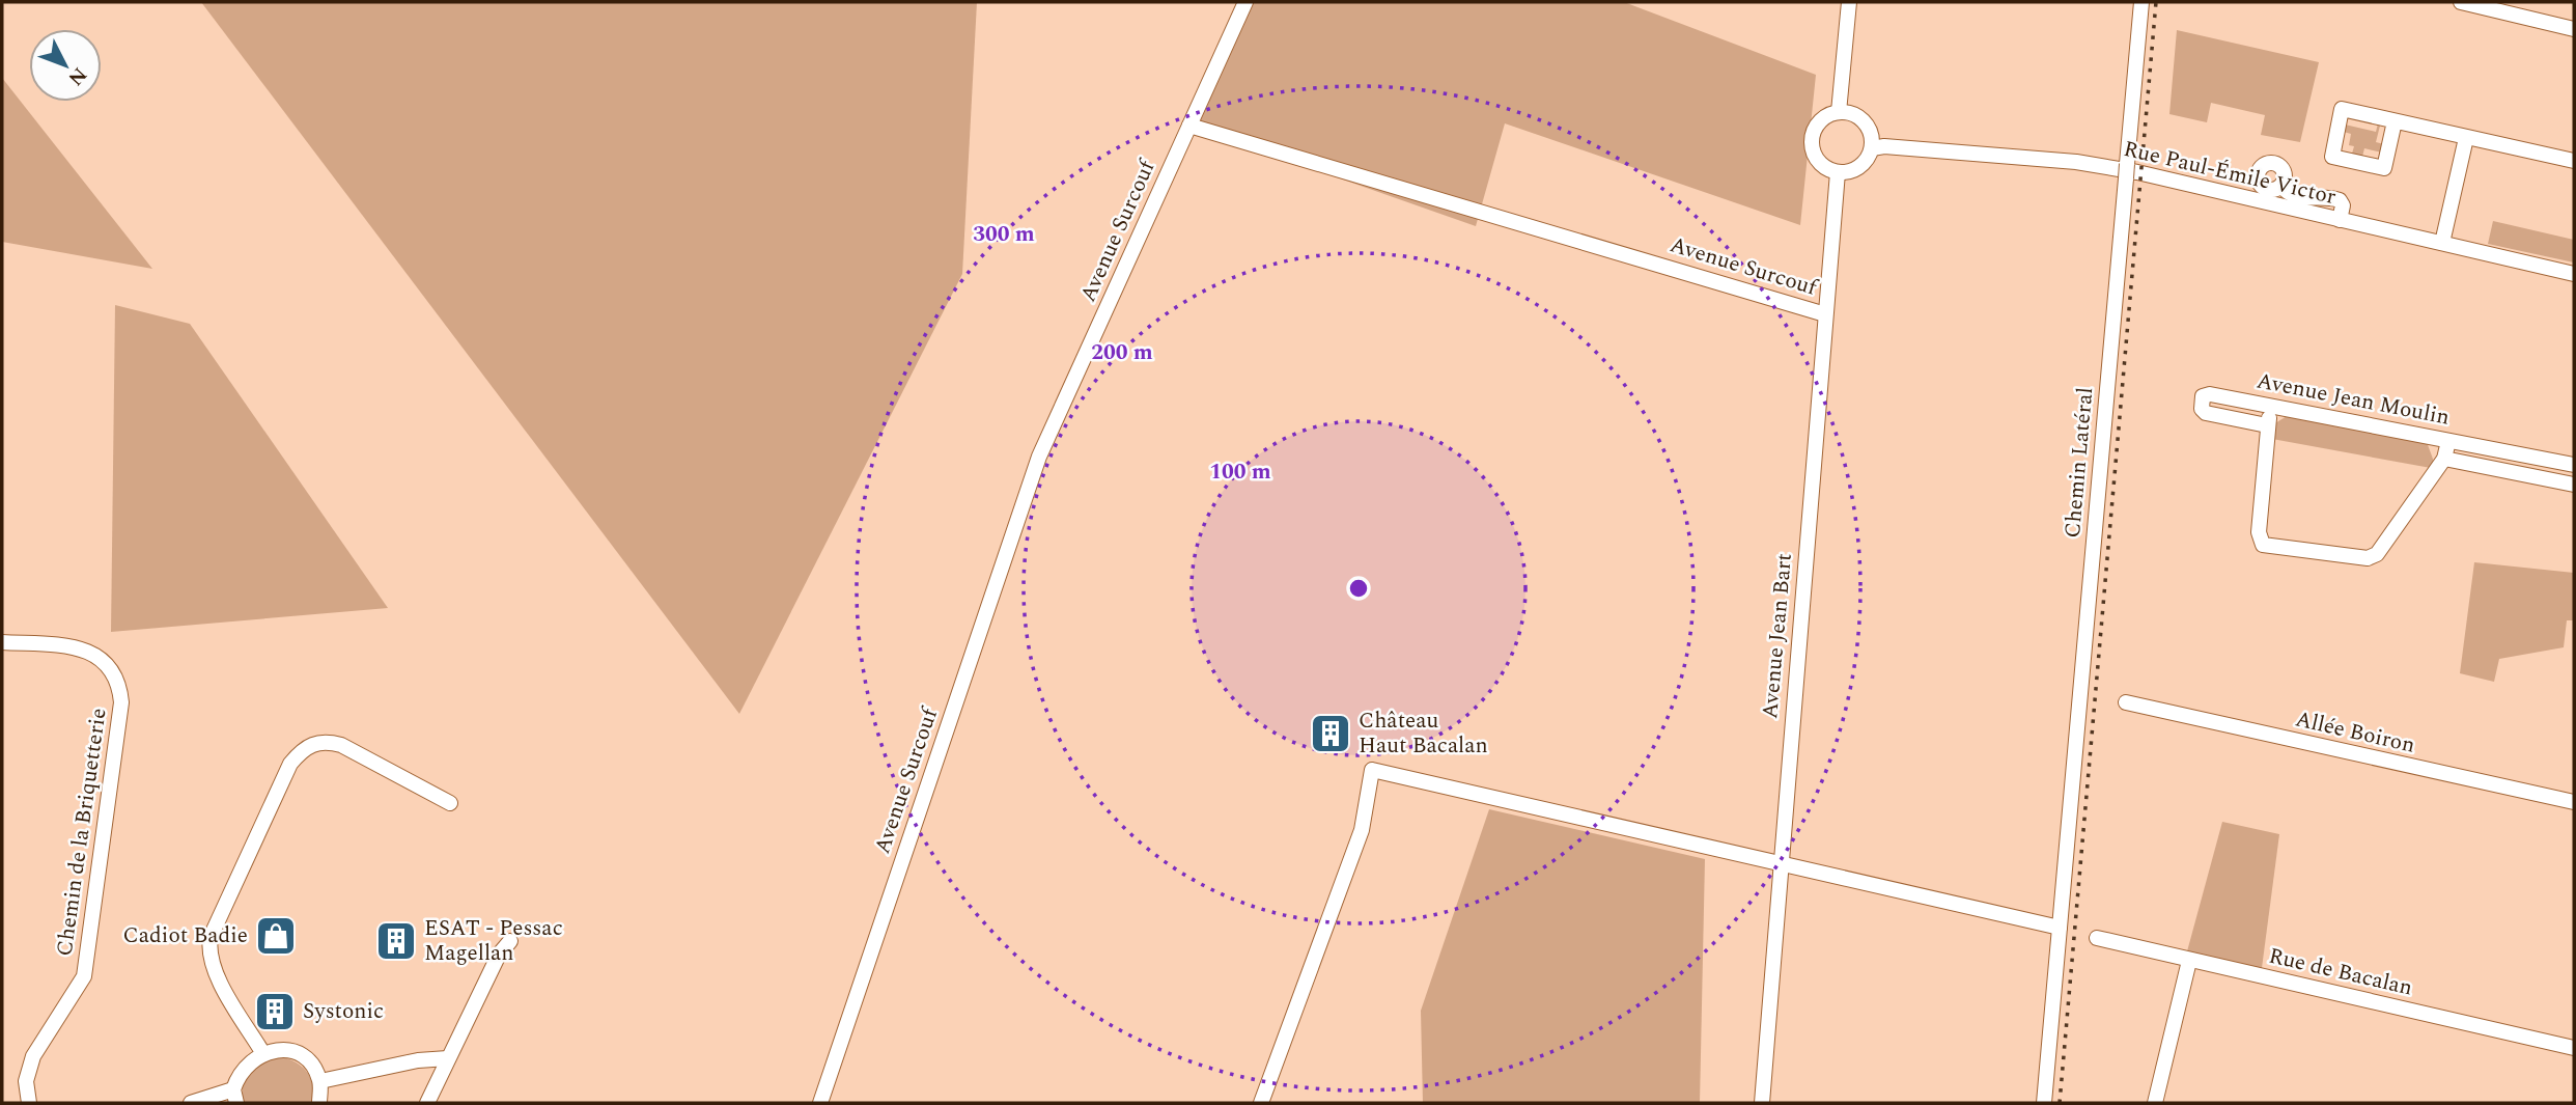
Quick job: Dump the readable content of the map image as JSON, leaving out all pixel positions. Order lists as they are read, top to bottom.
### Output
{
  "streets": {
    "street": [
      "Rue Paul-Émile Victor",
      "Avenue Surcouf",
      "Avenue Jean Moulin",
      "Chemin Latéral",
      "Avenue Jean Bart",
      "Allée Boiron",
      "Chemin de la Briquetterie",
      "Rue de Bacalan"
    ]
  },
  "crossings": [
    ["Rue Paul-Émile Victor", "Avenue Jean Bart"],
    ["Avenue Surcouf", "Avenue Jean Bart"]
  ],
  "places": {
    "building": ["Château Haut Bacalan", "ESAT - Pessac Magellan", "Systonic"],
    "shop": ["Cadiot Badie"]
  },
  "north": "bottom right",
  "rings": ["300 m", "200 m", "100 m"]
}
